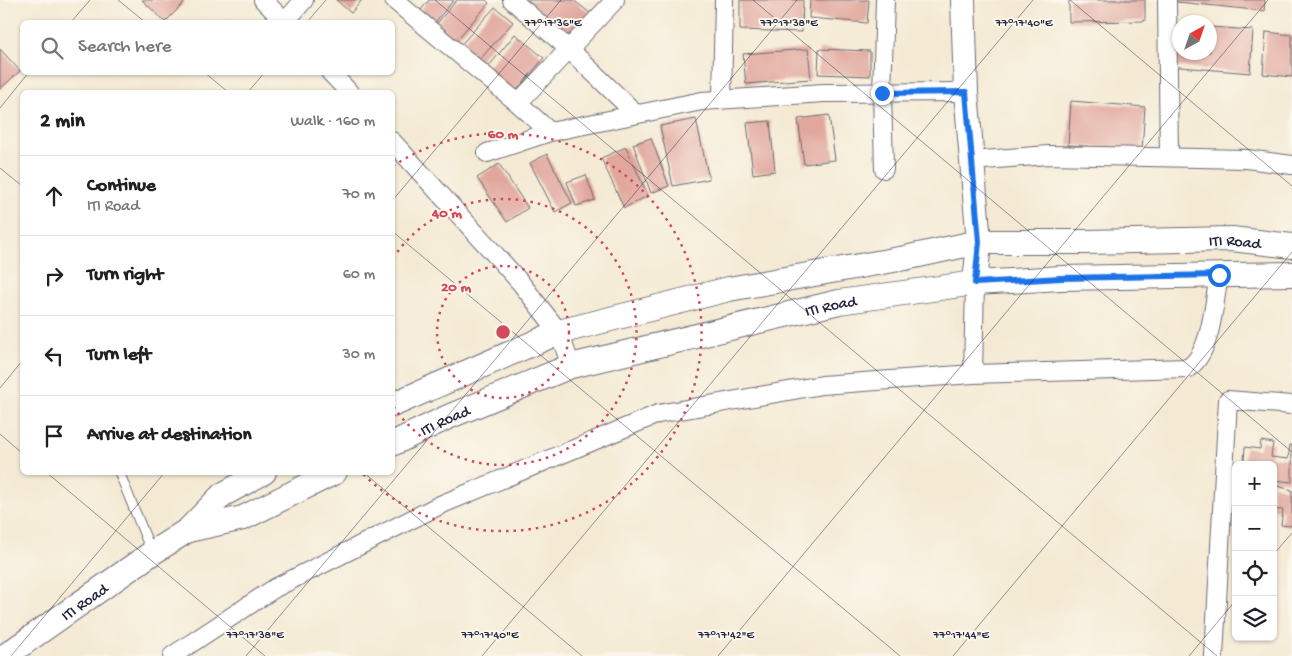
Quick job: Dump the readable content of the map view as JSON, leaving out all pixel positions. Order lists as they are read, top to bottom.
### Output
{
  "streets": {
    "street": ["ITI Road"]
  },
  "north": "top right",
  "page": {
    "search": "Search here",
    "heading": ["2 min", "Walk · 160 m"],
    "list": [
      ["Continue", "ITI Road", "70 m"],
      ["Turn right", "60 m"],
      ["Turn left", "30 m"],
      "Arrive at destination"
    ],
    "map_buttons": ["+", "−"]
  },
  "coordinates": [
    "77°17'36\"E",
    "77°17'38\"E",
    "77°17'40\"E",
    "77°17'42\"E",
    "77°17'44\"E"
  ],
  "rings": ["60 m", "40 m", "20 m"]
}
